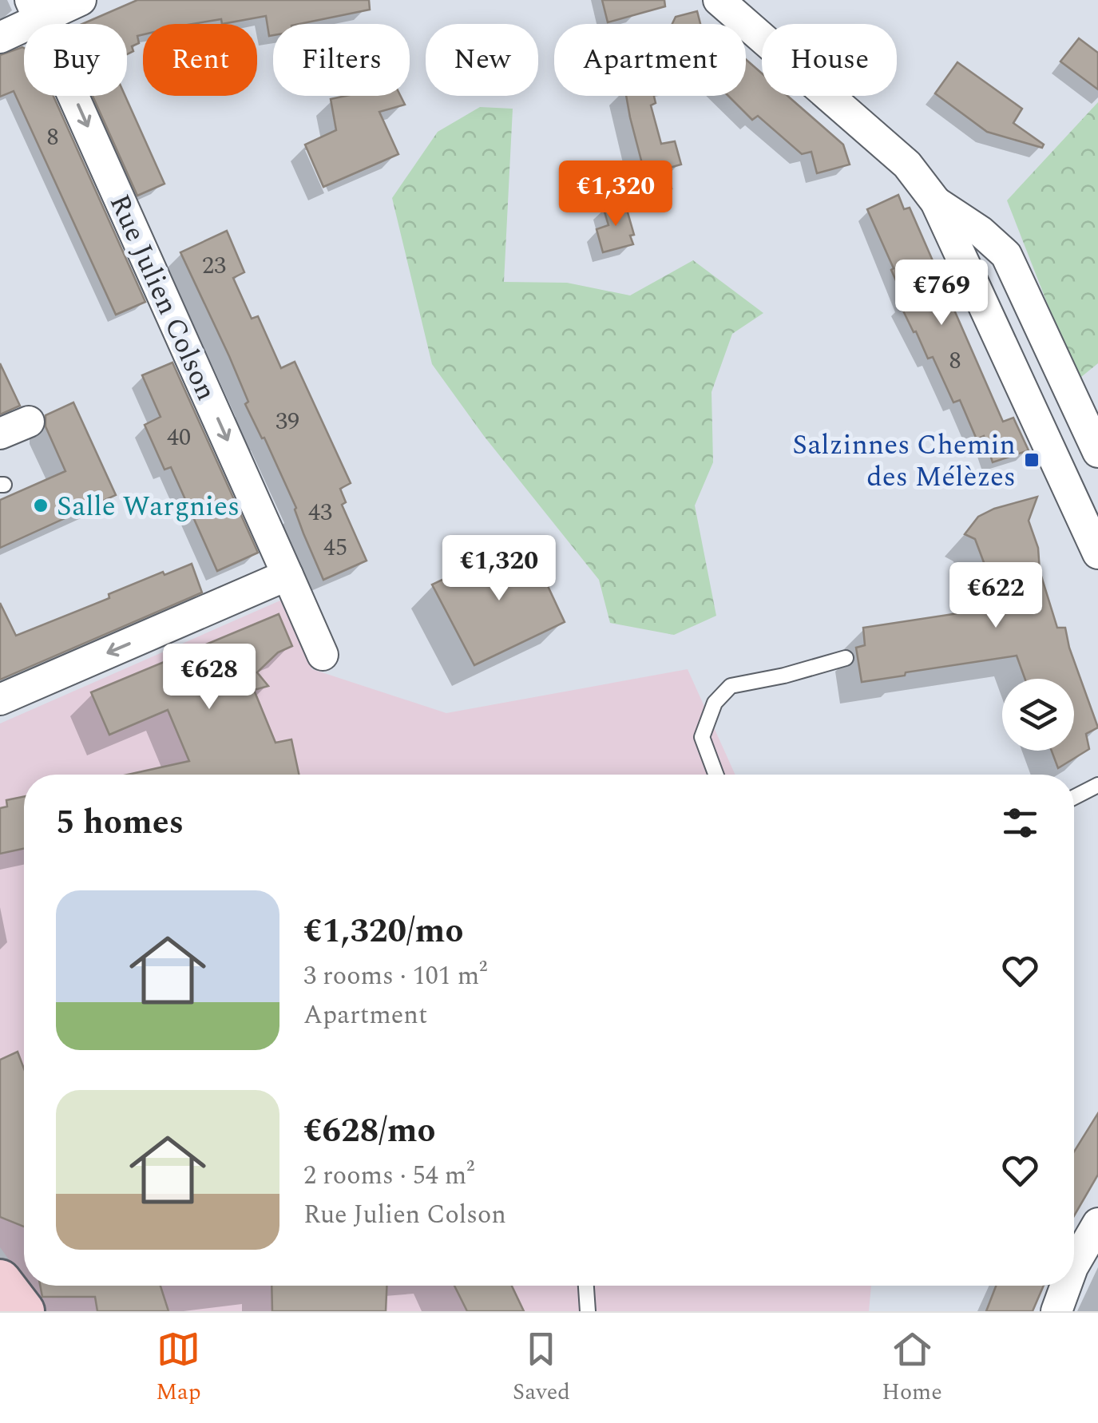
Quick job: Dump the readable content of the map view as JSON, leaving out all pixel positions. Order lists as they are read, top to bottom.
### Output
{
  "streets": {
    "street": ["Rue Julien Colson"]
  },
  "one_way": ["Rue Julien Colson"],
  "places": {
    "transit": ["Salzinnes Chemin des Mélèzes"],
    "other": ["Salle Wargnies"]
  },
  "house_numbers": [
    "8",
    "23",
    "8",
    "39",
    "40",
    "43",
    "45"
  ],
  "page": {
    "chip": [
      "Buy",
      "Rent",
      "Filters",
      "New",
      "Apartment",
      "House"
    ],
    "price": [
      "€1,320",
      "€769",
      "€1,320",
      "€622",
      "€628"
    ],
    "heading": "5 homes",
    "list": [
      {
        "name": "€1,320/mo",
        "note": "3 rooms · 101 m² · Apartment"
      },
      {
        "name": "€628/mo",
        "note": "2 rooms · 54 m² · Rue Julien Colson"
      }
    ],
    "tabs": ["Map", "Saved", "Home"]
  }
}
